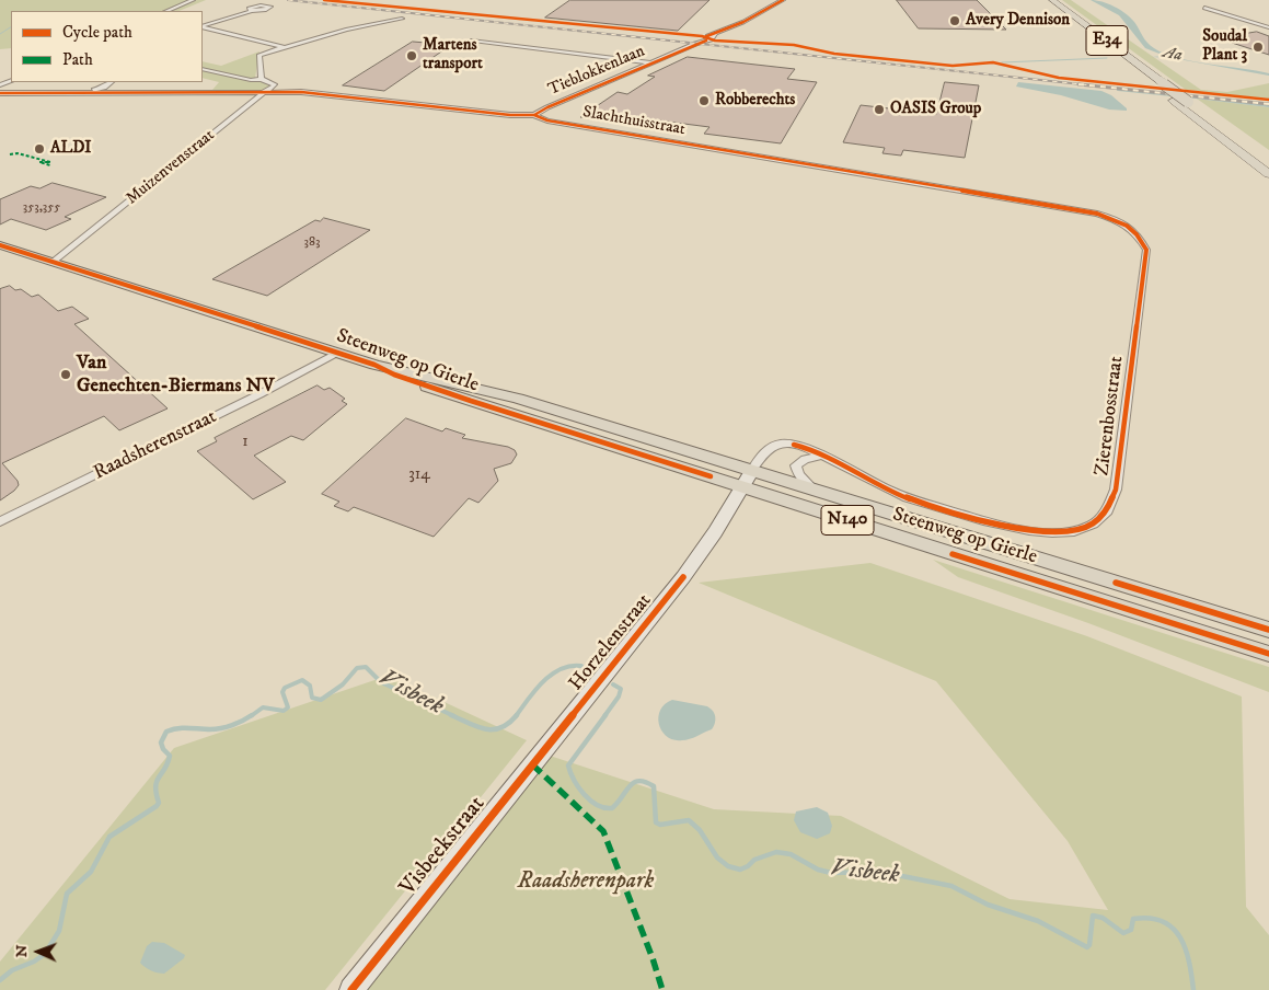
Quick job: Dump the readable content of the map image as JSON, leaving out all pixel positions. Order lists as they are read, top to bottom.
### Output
{
  "streets": {
    "highway": ["E34"],
    "main road": ["Steenweg op Gierle", "N140"],
    "street": [
      "Tieblokkenlaan",
      "Slachthuisstraat",
      "Muizenvenstraat",
      "Zierenbosstraat",
      "Raadsherenstraat",
      "Horzelenstraat",
      "Visbeekstraat"
    ]
  },
  "crossings": [
    ["Tieblokkenlaan", "Slachthuisstraat"],
    ["Slachthuisstraat", "Muizenvenstraat"],
    ["Slachthuisstraat", "Zierenbosstraat"],
    ["Muizenvenstraat", "Steenweg op Gierle"],
    ["Steenweg op Gierle", "Zierenbosstraat"],
    ["Steenweg op Gierle", "Raadsherenstraat"],
    ["Steenweg op Gierle", "Horzelenstraat"],
    ["Zierenbosstraat", "Horzelenstraat"],
    ["Horzelenstraat", "Visbeekstraat"]
  ],
  "water": ["Aa", "Visbeek"],
  "parks": ["Raadsherenpark"],
  "places": [
    "Avery Dennison",
    "Soudal Plant 3",
    "Martens transport",
    "Robberechts",
    "OASIS Group",
    "ALDI",
    "Van Genechten-Biermans NV"
  ],
  "house_numbers": [
    "353,355",
    "383",
    "1",
    "314"
  ],
  "legend": ["Cycle path", "Path"],
  "north": "left"
}
